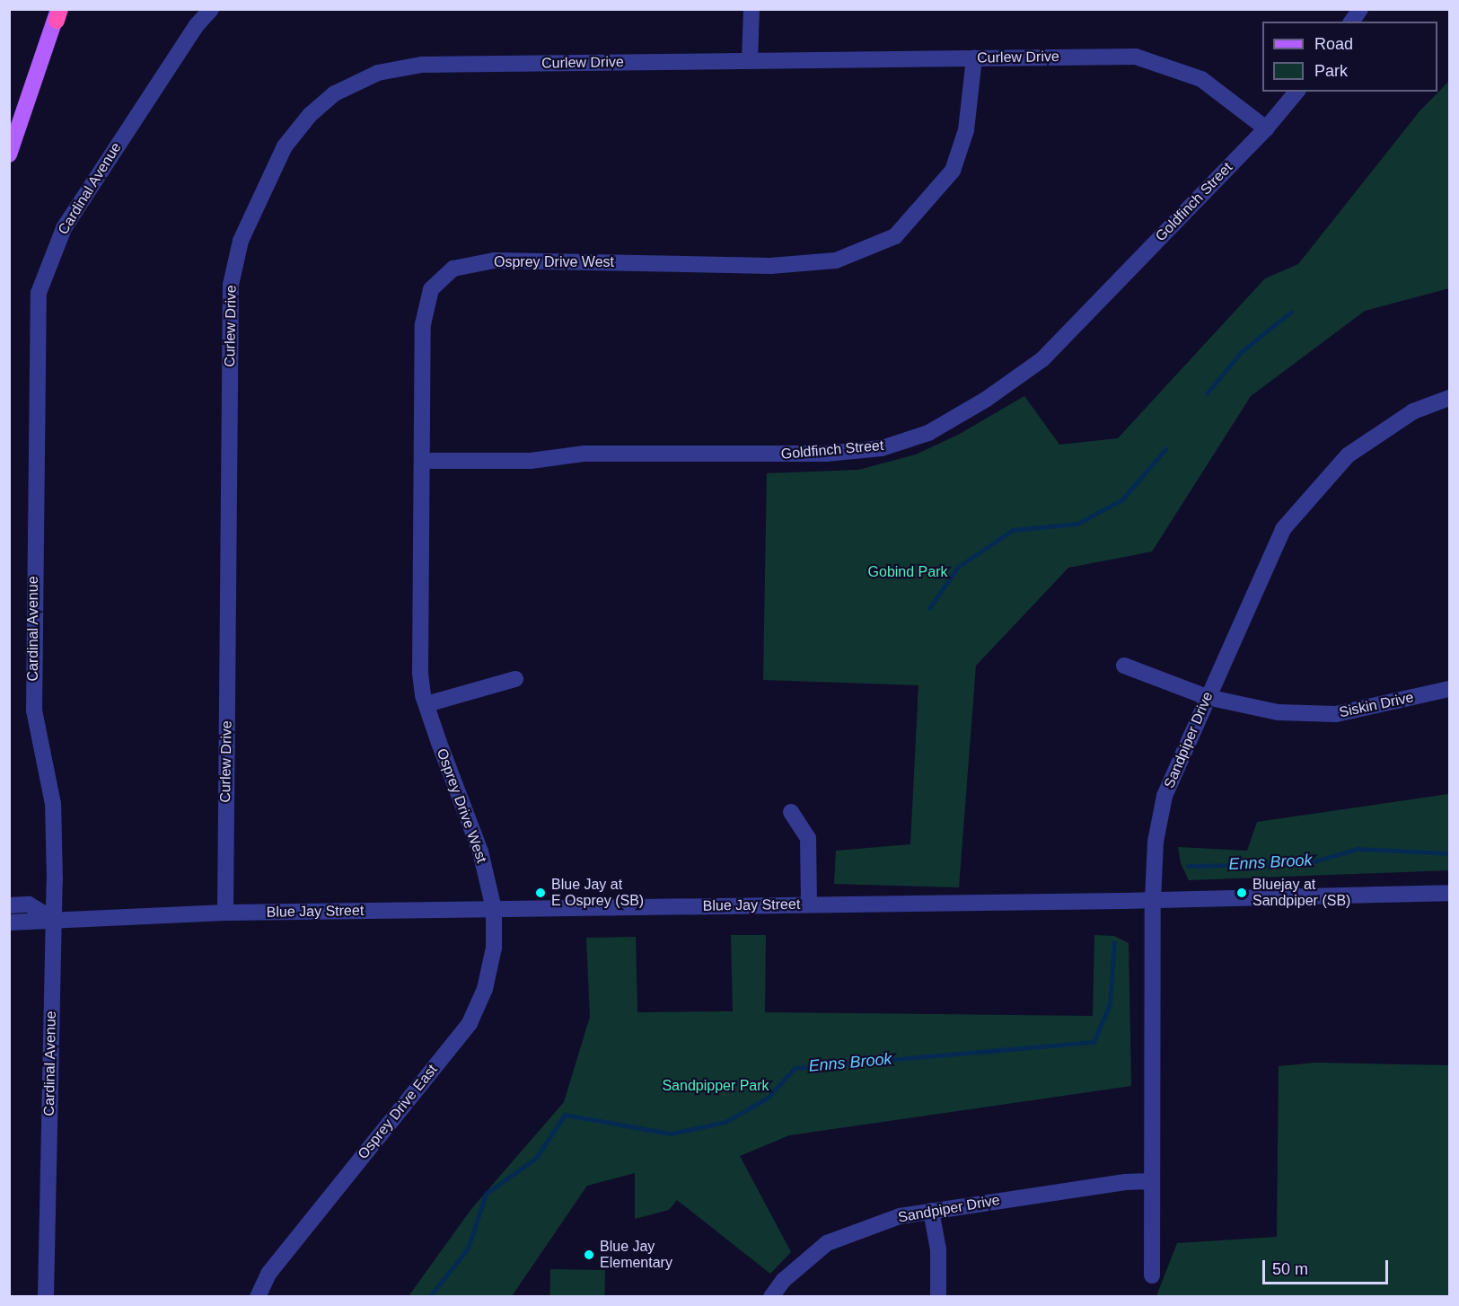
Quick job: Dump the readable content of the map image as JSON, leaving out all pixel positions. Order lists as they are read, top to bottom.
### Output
{
  "streets": {
    "street": [
      "Curlew Drive",
      "Cardinal Avenue",
      "Goldfinch Street",
      "Osprey Drive West",
      "Siskin Drive",
      "Sandpiper Drive",
      "Blue Jay Street",
      "Osprey Drive East"
    ]
  },
  "crossings": [
    ["Curlew Drive", "Goldfinch Street"],
    ["Curlew Drive", "Osprey Drive West"],
    ["Curlew Drive", "Blue Jay Street"],
    ["Cardinal Avenue", "Blue Jay Street"],
    ["Goldfinch Street", "Osprey Drive West"],
    ["Osprey Drive West", "Blue Jay Street"],
    ["Osprey Drive West", "Osprey Drive East"],
    ["Siskin Drive", "Sandpiper Drive"],
    ["Sandpiper Drive", "Blue Jay Street"],
    ["Blue Jay Street", "Osprey Drive East"]
  ],
  "water": ["Enns Brook"],
  "parks": ["Gobind Park", "Sandpipper Park"],
  "places": ["Blue Jay at E Osprey (SB)", "Bluejay at Sandpiper (SB)", "Blue Jay Elementary"],
  "legend": ["Road", "Park"],
  "scale_bar": "50 m"
}
